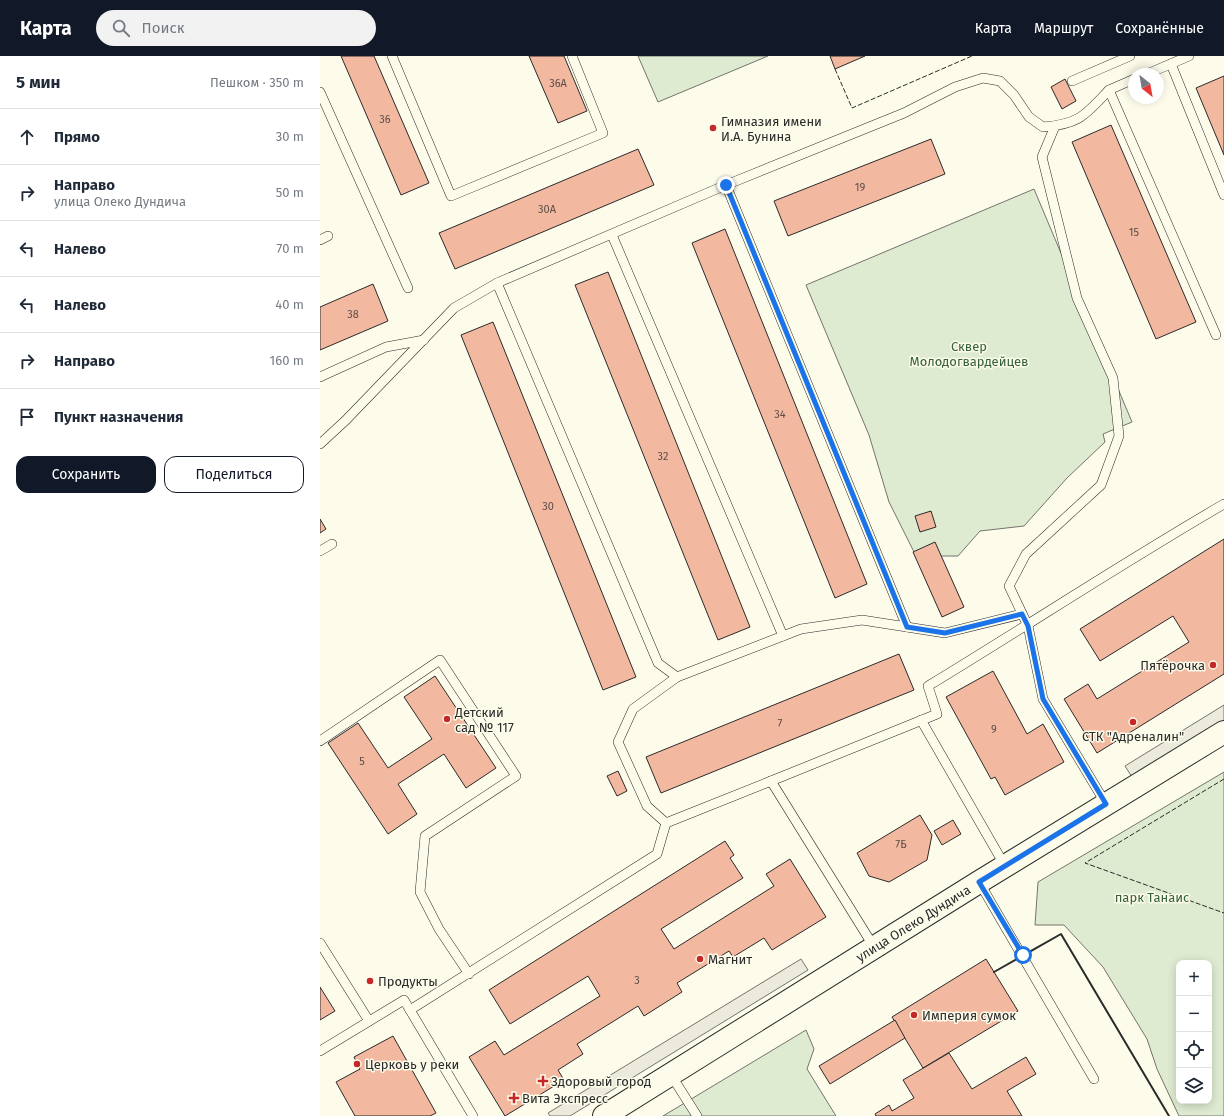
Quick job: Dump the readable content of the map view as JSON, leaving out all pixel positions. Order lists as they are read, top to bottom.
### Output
{
  "streets": {
    "street": ["улица Олеко Дундича"]
  },
  "parks": ["Сквер Молодогвардейцев", "парк Танаис"],
  "places": {
    "other": [
      "Гимназия имени И.А. Бунина",
      "Пятёрочка",
      "Детский сад № 117",
      "СТК \"Адреналин\"",
      "Магнит",
      "Продукты",
      "Империя сумок",
      "Церковь у реки"
    ],
    "health": ["Здоровый город", "Вита Экспресс"]
  },
  "house_numbers": [
    "36А",
    "36",
    "19",
    "30А",
    "15",
    "38",
    "34",
    "32",
    "30",
    "7",
    "9",
    "5",
    "7Б",
    "3"
  ],
  "north": "bottom right",
  "page": {
    "header": "Карта",
    "search": "Поиск",
    "nav": ["Карта", "Маршрут", "Сохранённые"],
    "heading": ["5 мин", "Пешком · 350 m"],
    "list": [
      ["Прямо", "30 m"],
      ["Направо", "улица Олеко Дундича", "50 m"],
      ["Налево", "70 m"],
      ["Налево", "40 m"],
      ["Направо", "160 m"],
      "Пункт назначения"
    ],
    "buttons": ["Сохранить", "Поделиться"],
    "map_buttons": ["+", "−"]
  }
}
